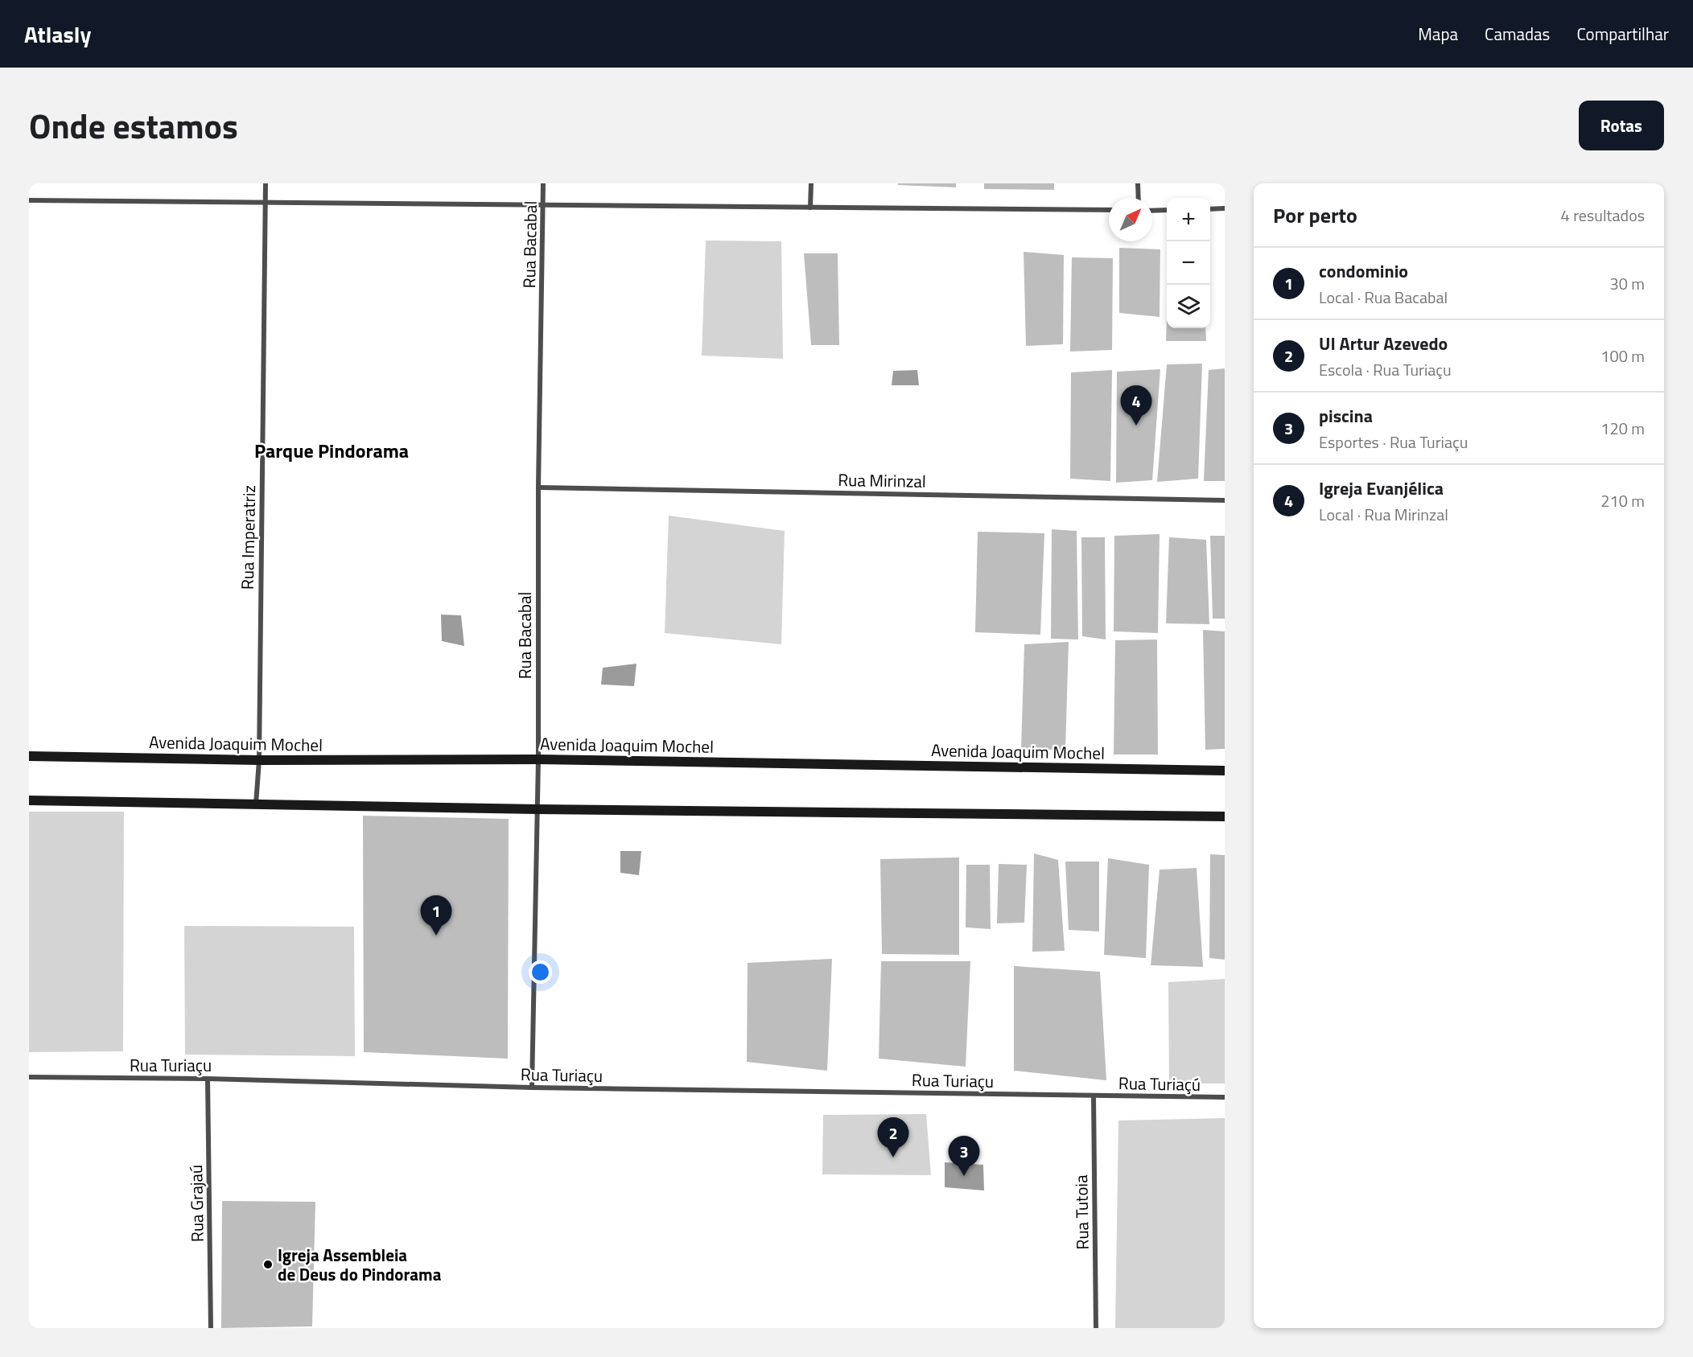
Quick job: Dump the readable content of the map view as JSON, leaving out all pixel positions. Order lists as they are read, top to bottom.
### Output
{
  "streets": {
    "street": [
      "Rua Bacabal",
      "Rua Mirinzal",
      "Rua Imperatriz",
      "Avenida Joaquim Mochel",
      "Rua Turiaçu",
      "Rua Turiaçú",
      "Rua Grajaú",
      "Rua Tutoia"
    ]
  },
  "crossings": [
    ["Rua Bacabal", "Rua Mirinzal"],
    ["Rua Bacabal", "Avenida Joaquim Mochel"],
    ["Rua Bacabal", "Rua Turiaçu"],
    ["Rua Imperatriz", "Avenida Joaquim Mochel"],
    ["Rua Turiaçu", "Rua Turiaçú"],
    ["Rua Turiaçu", "Rua Grajaú"],
    ["Rua Turiaçu", "Rua Tutoia"],
    ["Rua Turiaçú", "Rua Tutoia"]
  ],
  "districts": ["Parque Pindorama"],
  "places": ["Igreja Assembleia de Deus do Pindorama"],
  "north": "top right",
  "page": {
    "header": "Atlasly",
    "nav": ["Mapa", "Camadas", "Compartilhar"],
    "title": "Onde estamos",
    "buttons": "Rotas",
    "heading": ["Por perto", "4 resultados"],
    "map_buttons": ["+", "−"],
    "list": [
      {
        "mark": "1",
        "name": "condominio",
        "note": "Local · Rua Bacabal",
        "value": "30 m"
      },
      {
        "mark": "2",
        "name": "UI Artur Azevedo",
        "note": "Escola · Rua Turiaçu",
        "value": "100 m"
      },
      {
        "mark": "3",
        "name": "piscina",
        "note": "Esportes · Rua Turiaçu",
        "value": "120 m"
      },
      {
        "mark": "4",
        "name": "Igreja Evanjélica",
        "note": "Local · Rua Mirinzal",
        "value": "210 m"
      }
    ],
    "pins": [
      "4",
      "1",
      "2",
      "3"
    ]
  }
}
